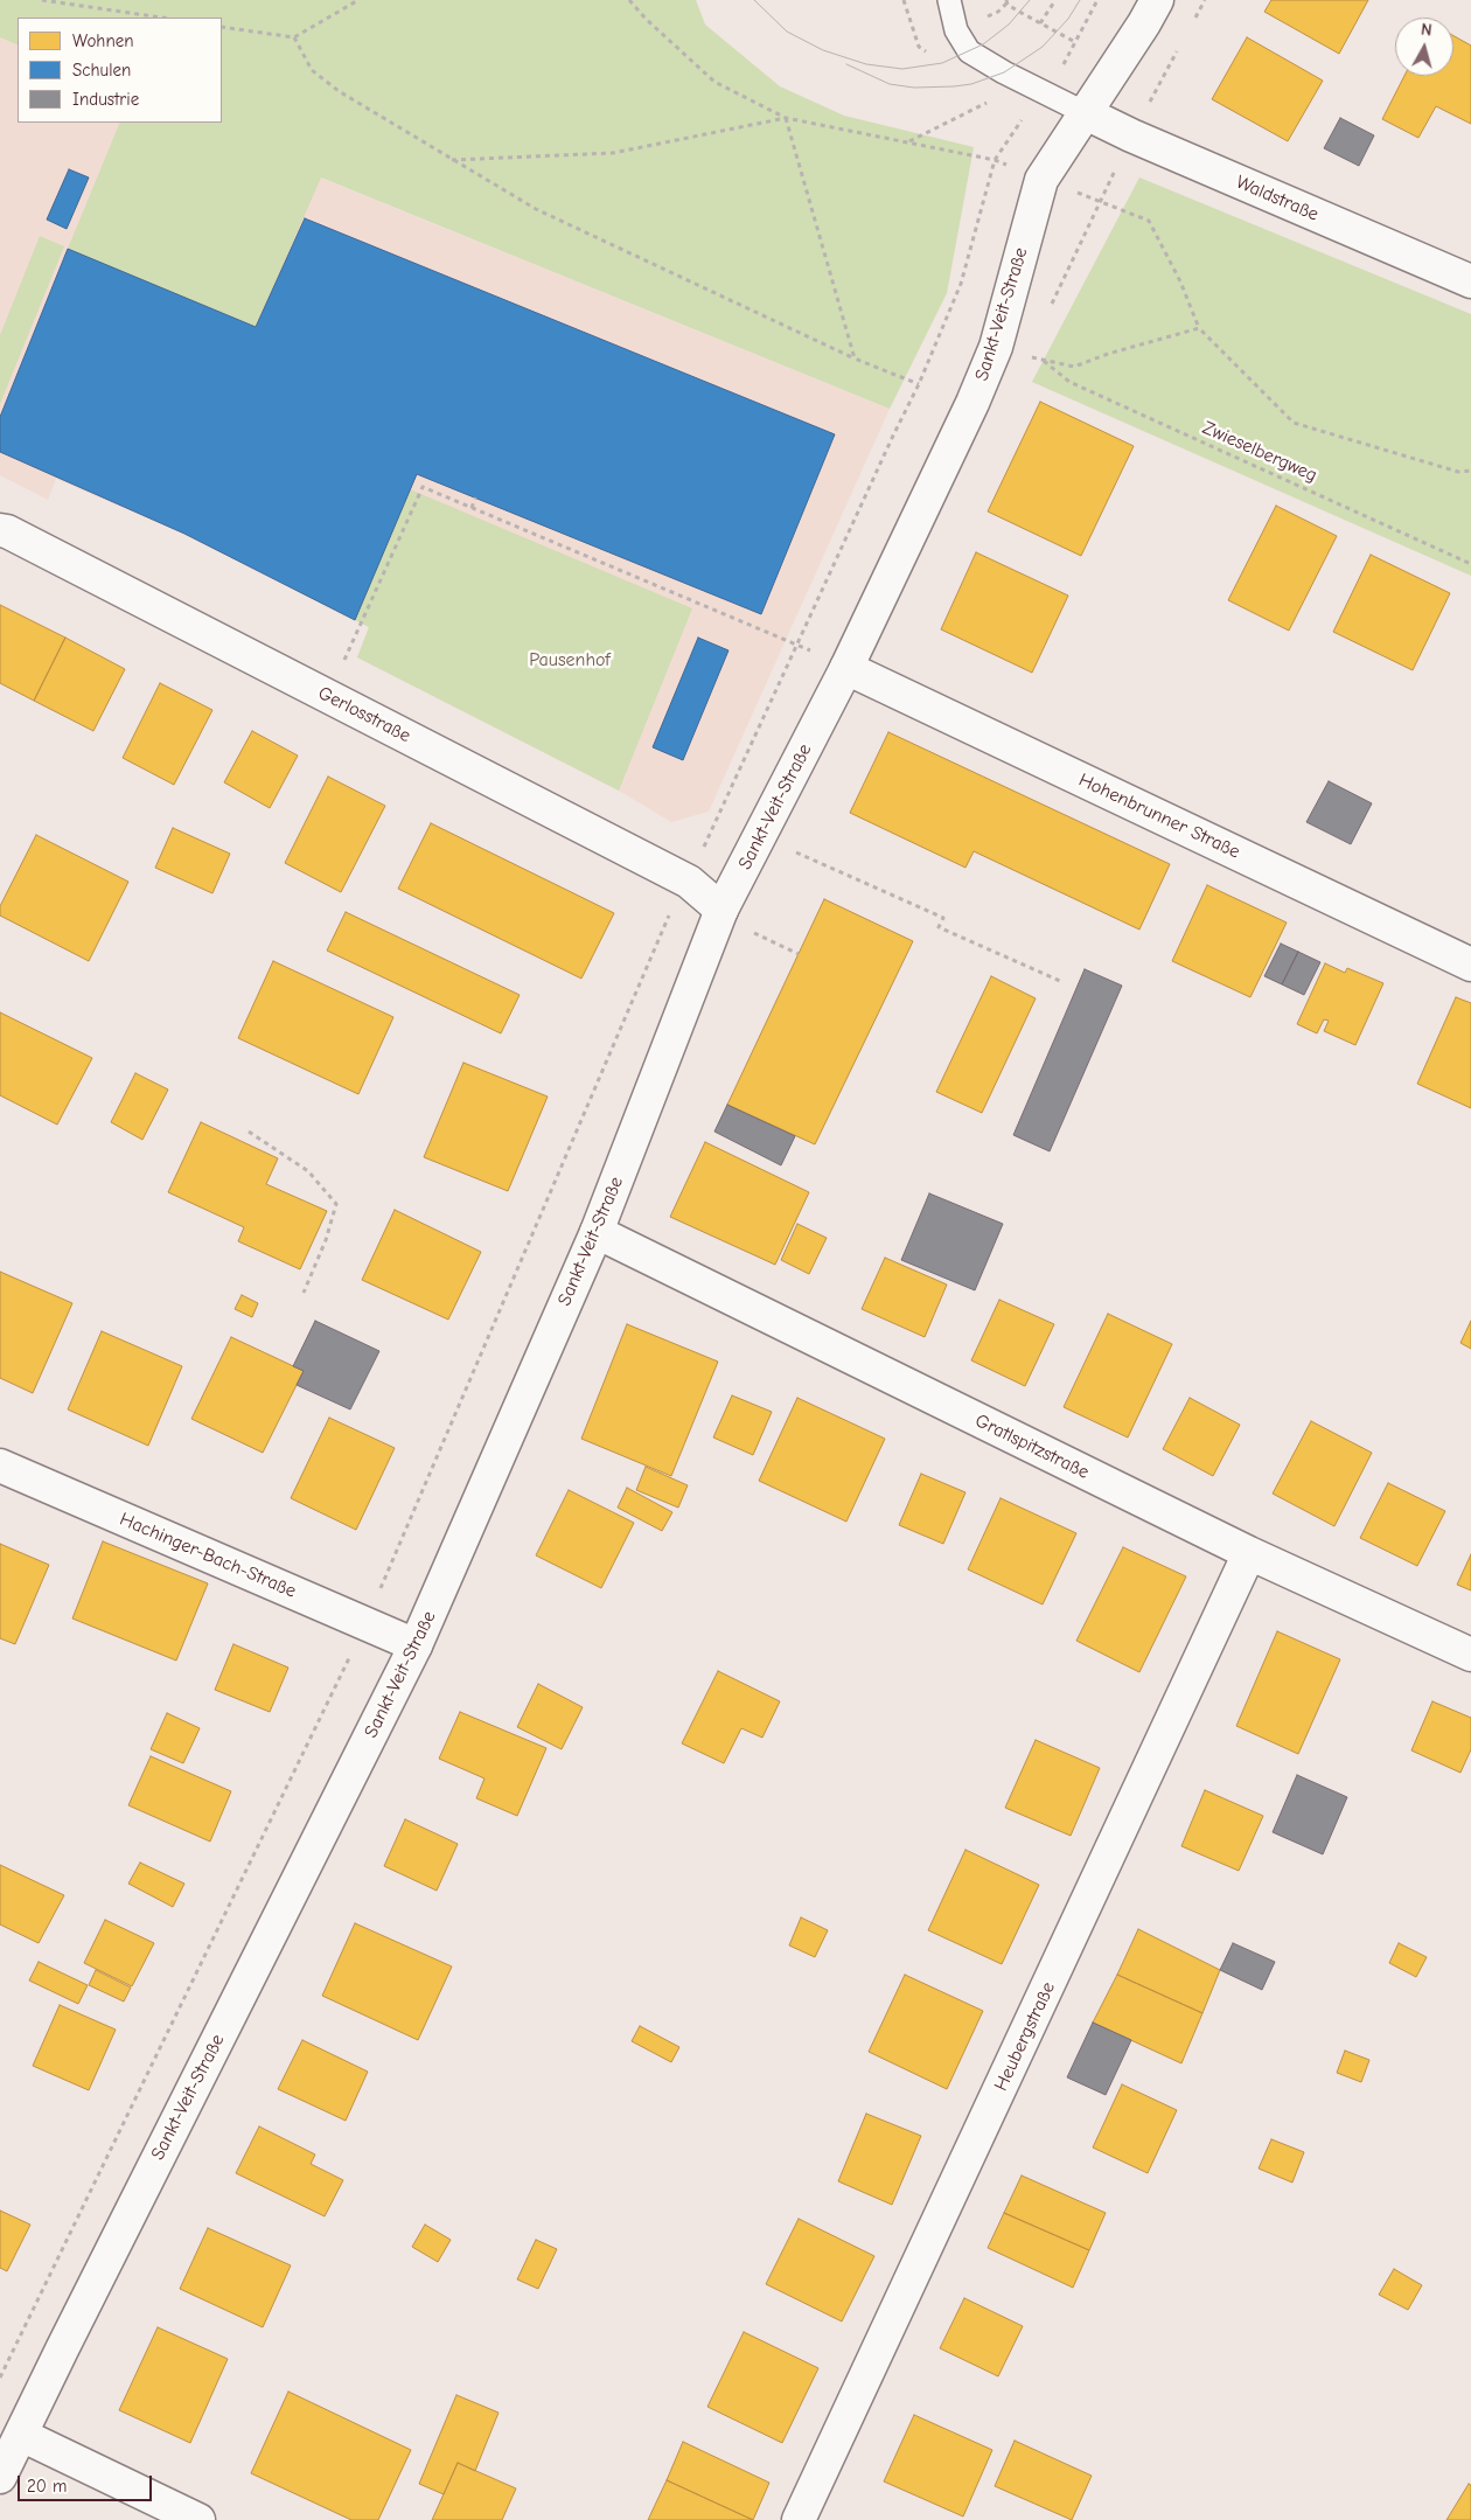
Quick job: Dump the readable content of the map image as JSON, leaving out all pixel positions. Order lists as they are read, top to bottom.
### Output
{
  "streets": {
    "street": [
      "Waldstraße",
      "Sankt-Veit-Straße",
      "Gerlosstraße",
      "Hohenbrunner Straße",
      "Gratlspitzstraße",
      "Hachinger-Bach-Straße",
      "Heubergstraße"
    ],
    "path": ["Zwieselbergweg"]
  },
  "crossings": [
    ["Waldstraße", "Sankt-Veit-Straße"],
    ["Sankt-Veit-Straße", "Gerlosstraße"],
    ["Sankt-Veit-Straße", "Hohenbrunner Straße"],
    ["Sankt-Veit-Straße", "Gratlspitzstraße"],
    ["Sankt-Veit-Straße", "Hachinger-Bach-Straße"],
    ["Gratlspitzstraße", "Heubergstraße"]
  ],
  "parks": ["Pausenhof"],
  "legend": ["Wohnen", "Schulen", "Industrie"],
  "scale_bar": "20 m",
  "north": "top"
}
